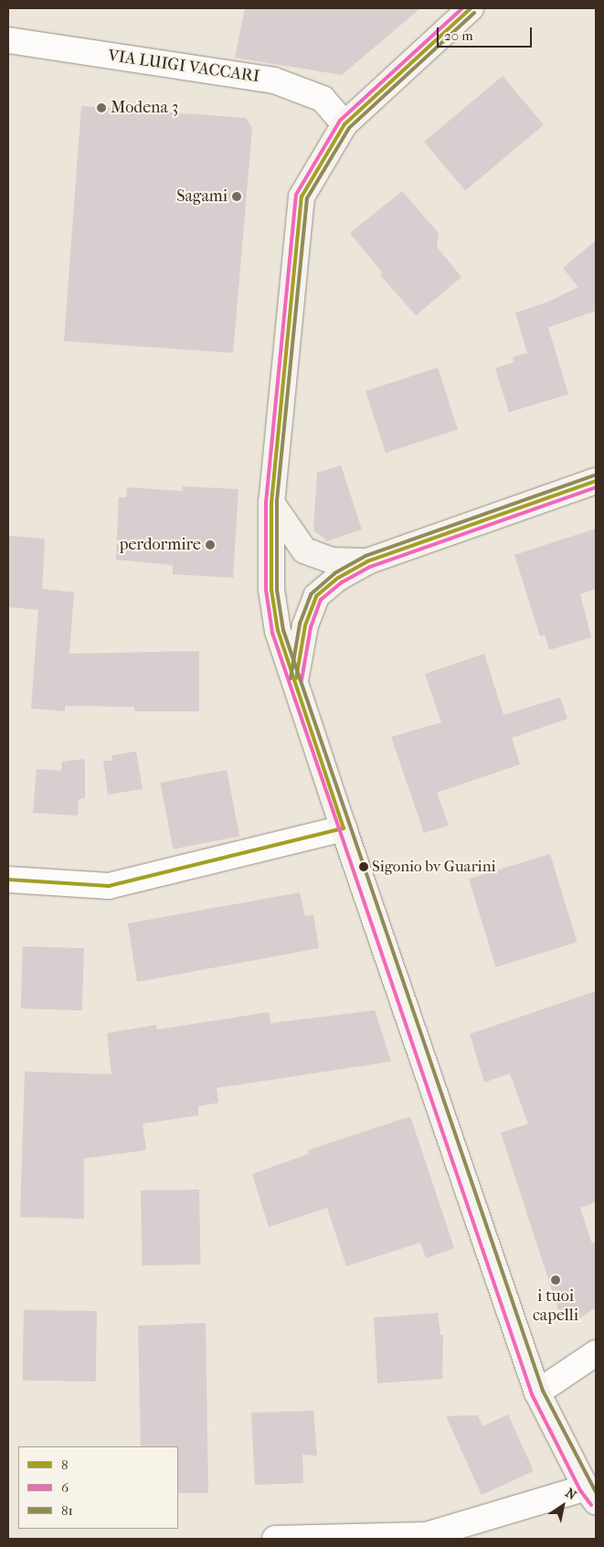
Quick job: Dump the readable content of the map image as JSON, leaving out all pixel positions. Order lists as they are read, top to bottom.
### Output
{
  "streets": {
    "street": ["VIA LUIGI VACCARI"]
  },
  "places": [
    "Modena 3",
    "Sagami",
    "perdormire",
    "Sigonio bv Guarini",
    "i tuoi capelli"
  ],
  "lines": ["transit line 8", "transit line 6", "transit line 81"],
  "legend": ["8", "6", "81"],
  "scale_bar": "20 m",
  "north": "top right"
}
